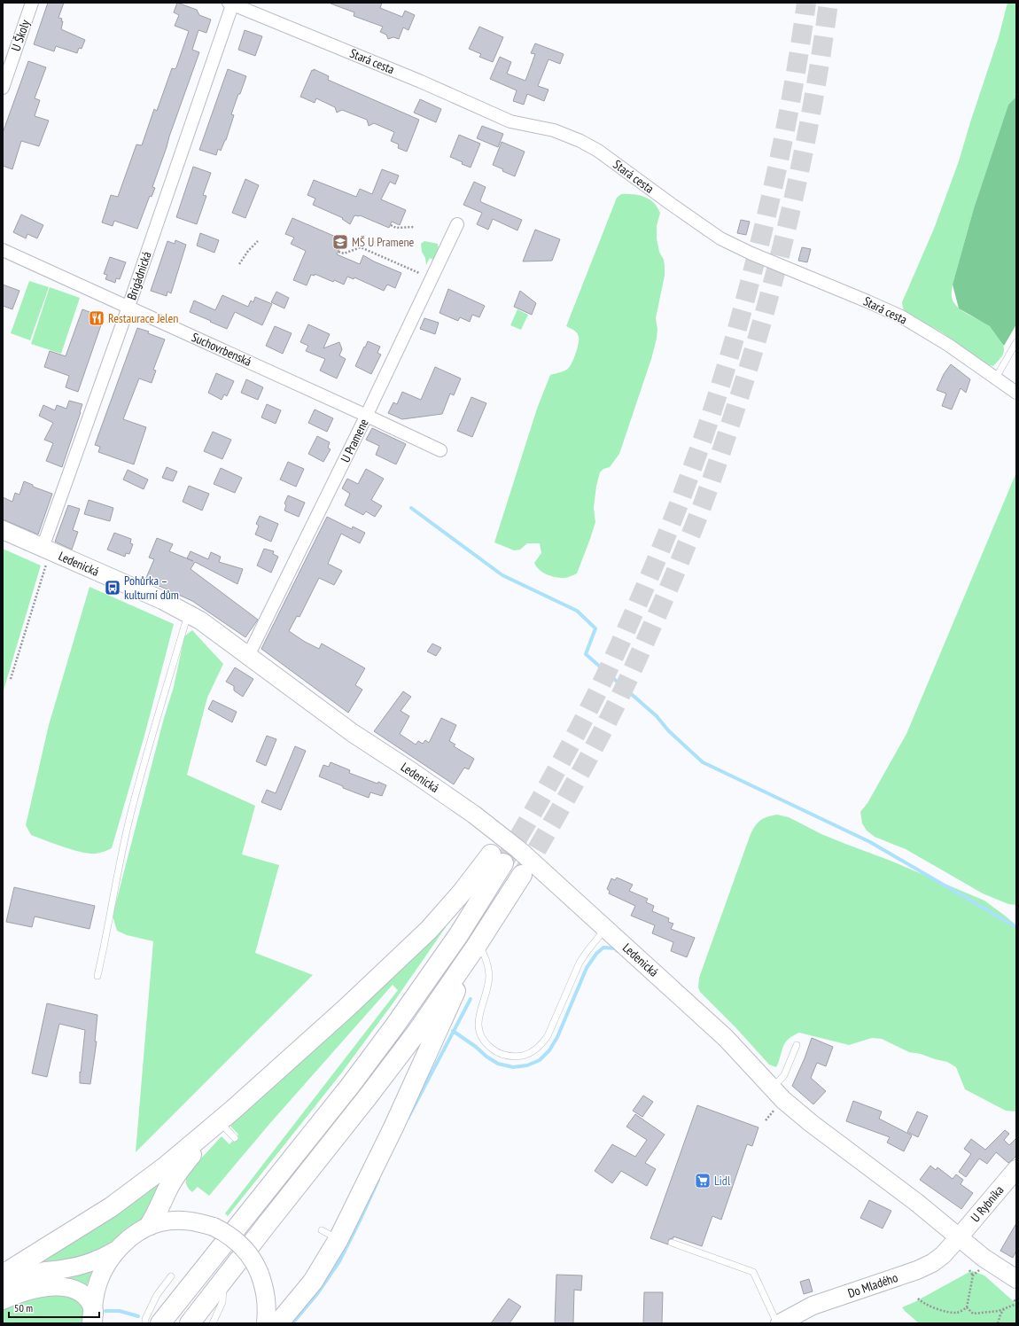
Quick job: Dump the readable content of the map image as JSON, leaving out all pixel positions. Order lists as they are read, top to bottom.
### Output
{
  "streets": {
    "main road": ["Ledenická", "U Rybníka", "Do Mladého"],
    "street": [
      "U Školy",
      "Stará cesta",
      "Brigádnická",
      "Suchovrbenská",
      "U Pramene"
    ]
  },
  "crossings": [
    ["Stará cesta", "Brigádnická"],
    ["Brigádnická", "Suchovrbenská"],
    ["Brigádnická", "Ledenická"],
    ["Suchovrbenská", "U Pramene"],
    ["U Pramene", "Ledenická"],
    ["Ledenická", "U Rybníka"],
    ["Ledenická", "Do Mladého"],
    ["U Rybníka", "Do Mladého"]
  ],
  "places": {
    "school or university": ["MŠ U Pramene"],
    "restaurant": ["Restaurace Jelen"],
    "bus stop": ["Pohůrka – kulturní dům"],
    "supermarket": ["Lidl"]
  },
  "scale_bar": "50 m"
}
